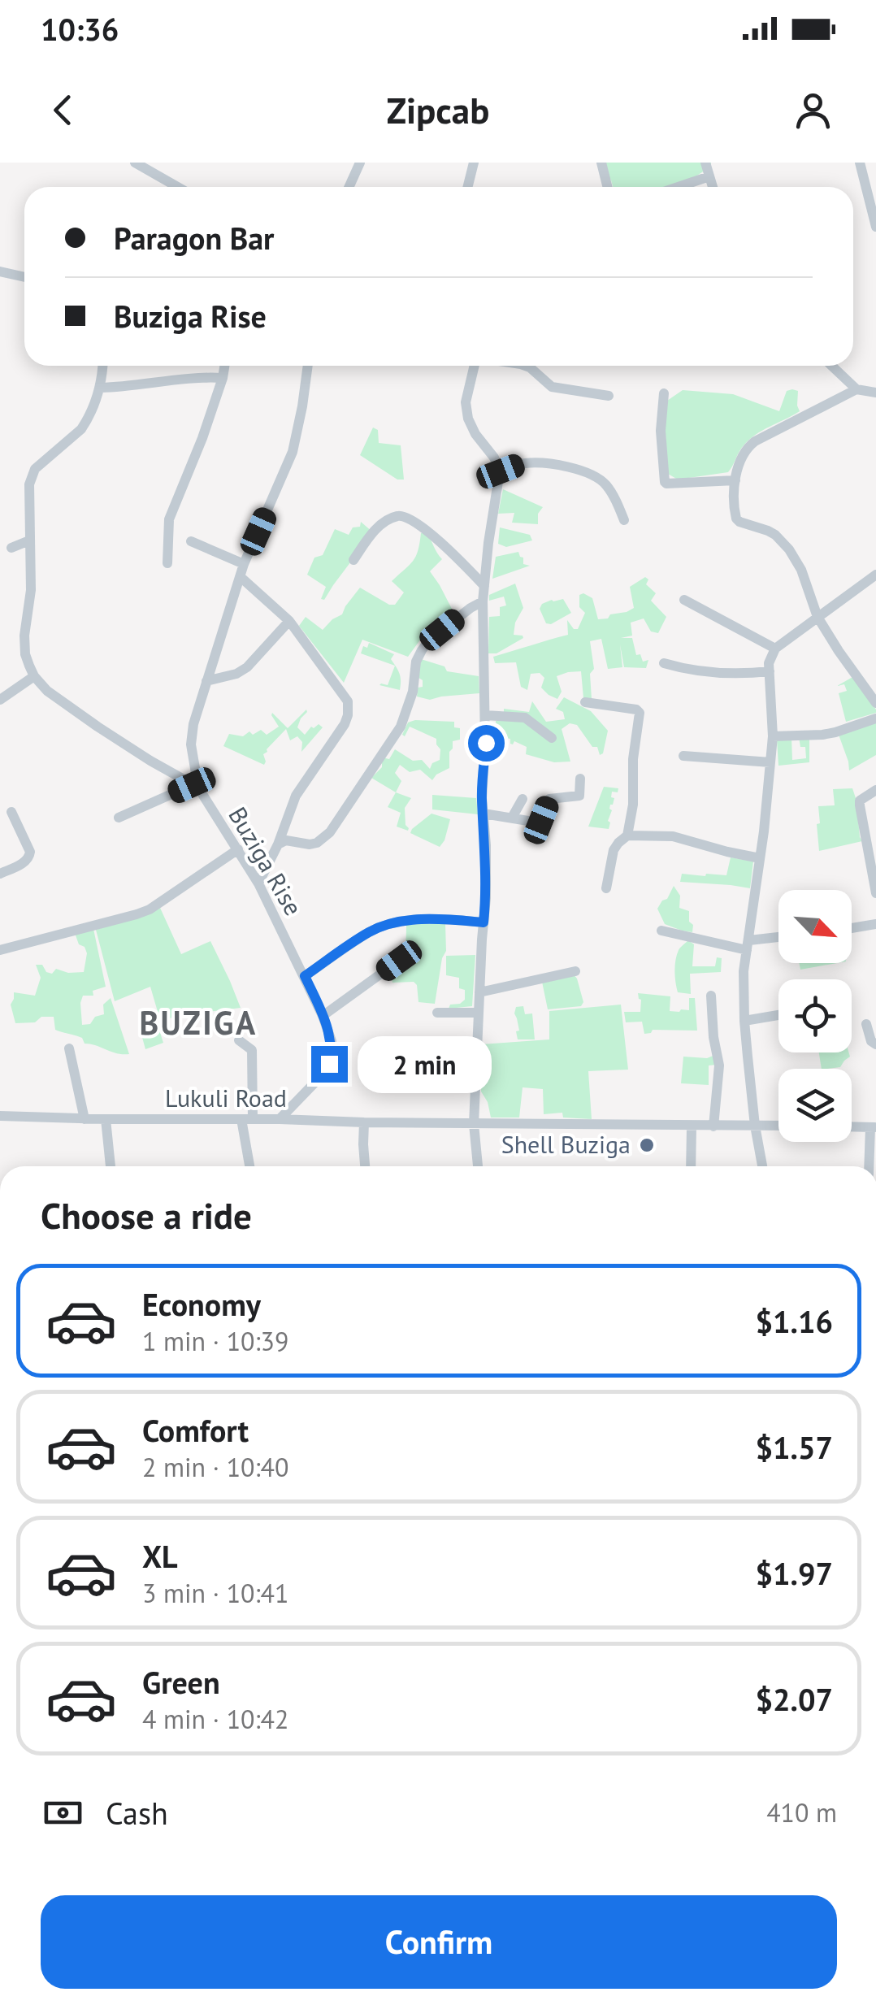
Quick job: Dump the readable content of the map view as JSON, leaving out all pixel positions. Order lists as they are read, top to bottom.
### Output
{
  "streets": {
    "street": ["Buziga Rise", "Lukuli Road"]
  },
  "crossings": [
    ["Buziga Rise", "Lukuli Road"]
  ],
  "districts": ["BUZIGA"],
  "places": ["Shell Buziga"],
  "north": "bottom right",
  "page": {
    "status": "10:36",
    "header": "Zipcab",
    "banner": ["Paragon Bar", "Buziga Rise"],
    "bubble": "2 min",
    "heading": "Choose a ride",
    "list": [
      {
        "name": "Economy",
        "note": "1 min · 10:39",
        "value": "$1.16"
      },
      {
        "name": "Comfort",
        "note": "2 min · 10:40",
        "value": "$1.57"
      },
      {
        "name": "XL",
        "note": "3 min · 10:41",
        "value": "$1.97"
      },
      {
        "name": "Green",
        "note": "4 min · 10:42",
        "value": "$2.07"
      }
    ],
    "pay": ["Cash", "410 m"],
    "buttons": "Confirm"
  }
}
